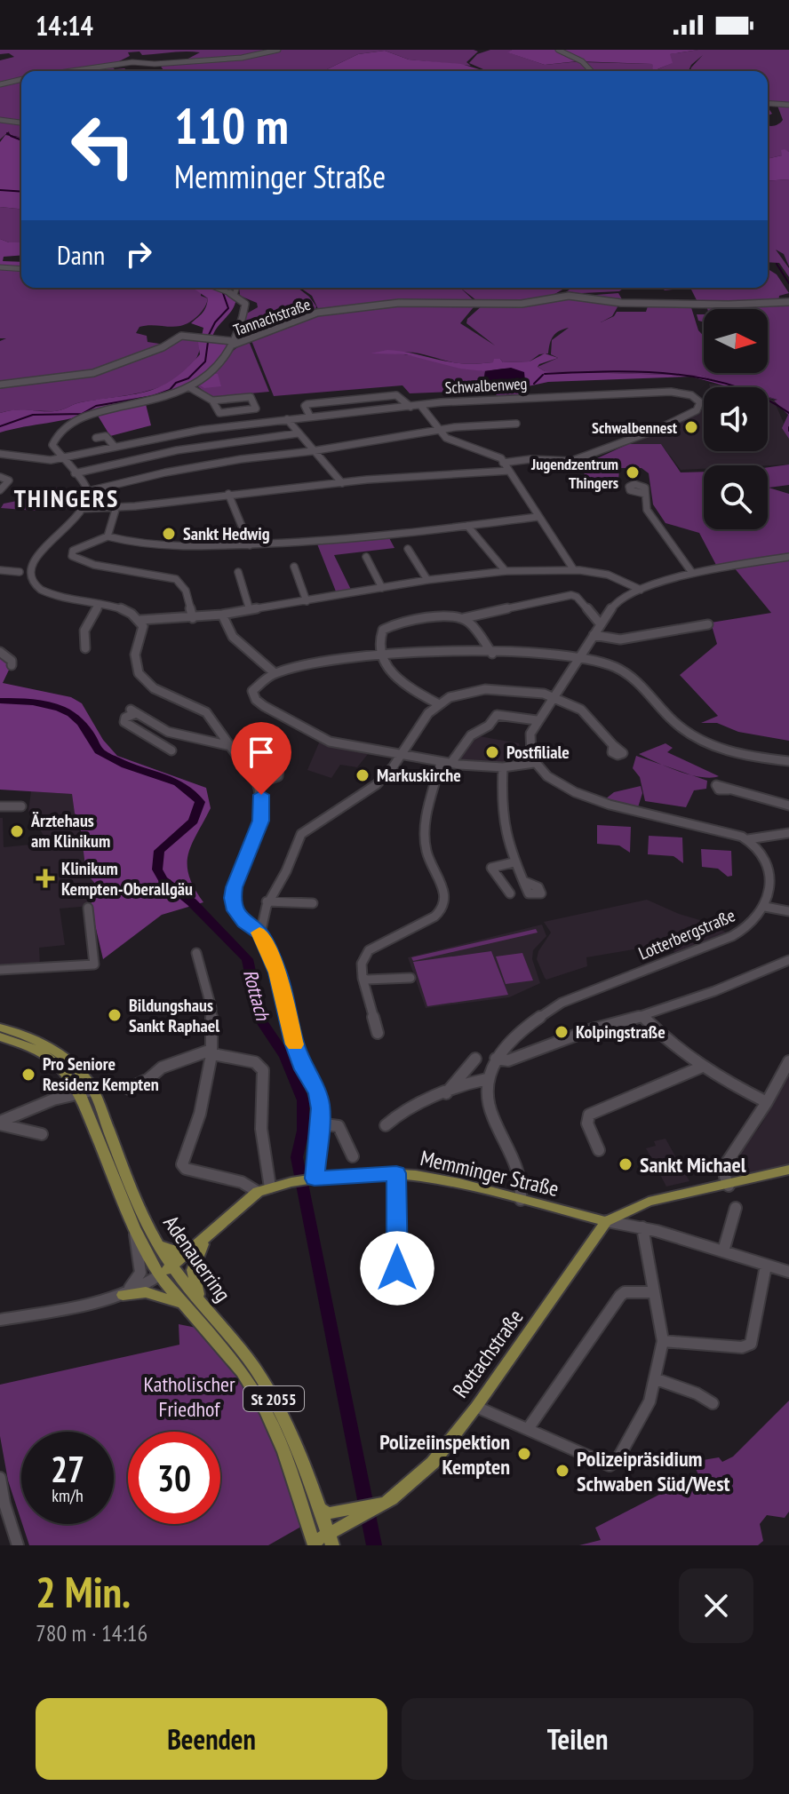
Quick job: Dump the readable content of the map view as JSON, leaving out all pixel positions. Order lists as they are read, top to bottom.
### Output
{
  "streets": {
    "main road": [
      "Memminger Straße",
      "Adenauerring",
      "Rottachstraße",
      "St 2055"
    ],
    "street": ["Tannachstraße", "Schwalbenweg", "Lotterbergstraße"]
  },
  "crossings": [
    ["Memminger Straße", "Adenauerring"],
    ["Memminger Straße", "Rottachstraße"],
    ["Adenauerring", "Rottachstraße"]
  ],
  "districts": ["THINGERS"],
  "water": ["Rottach"],
  "parks": ["Katholischer Friedhof"],
  "places": {
    "other": [
      "Schwalbennest",
      "Jugendzentrum Thingers",
      "Sankt Hedwig",
      "Postfiliale",
      "Markuskirche",
      "Ärztehaus am Klinikum",
      "Bildungshaus Sankt Raphael",
      "Kolpingstraße",
      "Pro Seniore Residenz Kempten",
      "Sankt Michael",
      "Polizeiinspektion Kempten",
      "Polizeipräsidium Schwaben Süd/West"
    ],
    "health": ["Klinikum Kempten-Oberallgäu"]
  },
  "north": "right",
  "page": {
    "status": "14:14",
    "turn": ["110 m", "Memminger Straße"],
    "then": "Dann",
    "speed": "27 km/h",
    "limit": "30",
    "heading": ["2 Min.", "780 m · 14:16"],
    "buttons": ["Beenden", "Teilen"]
  }
}
